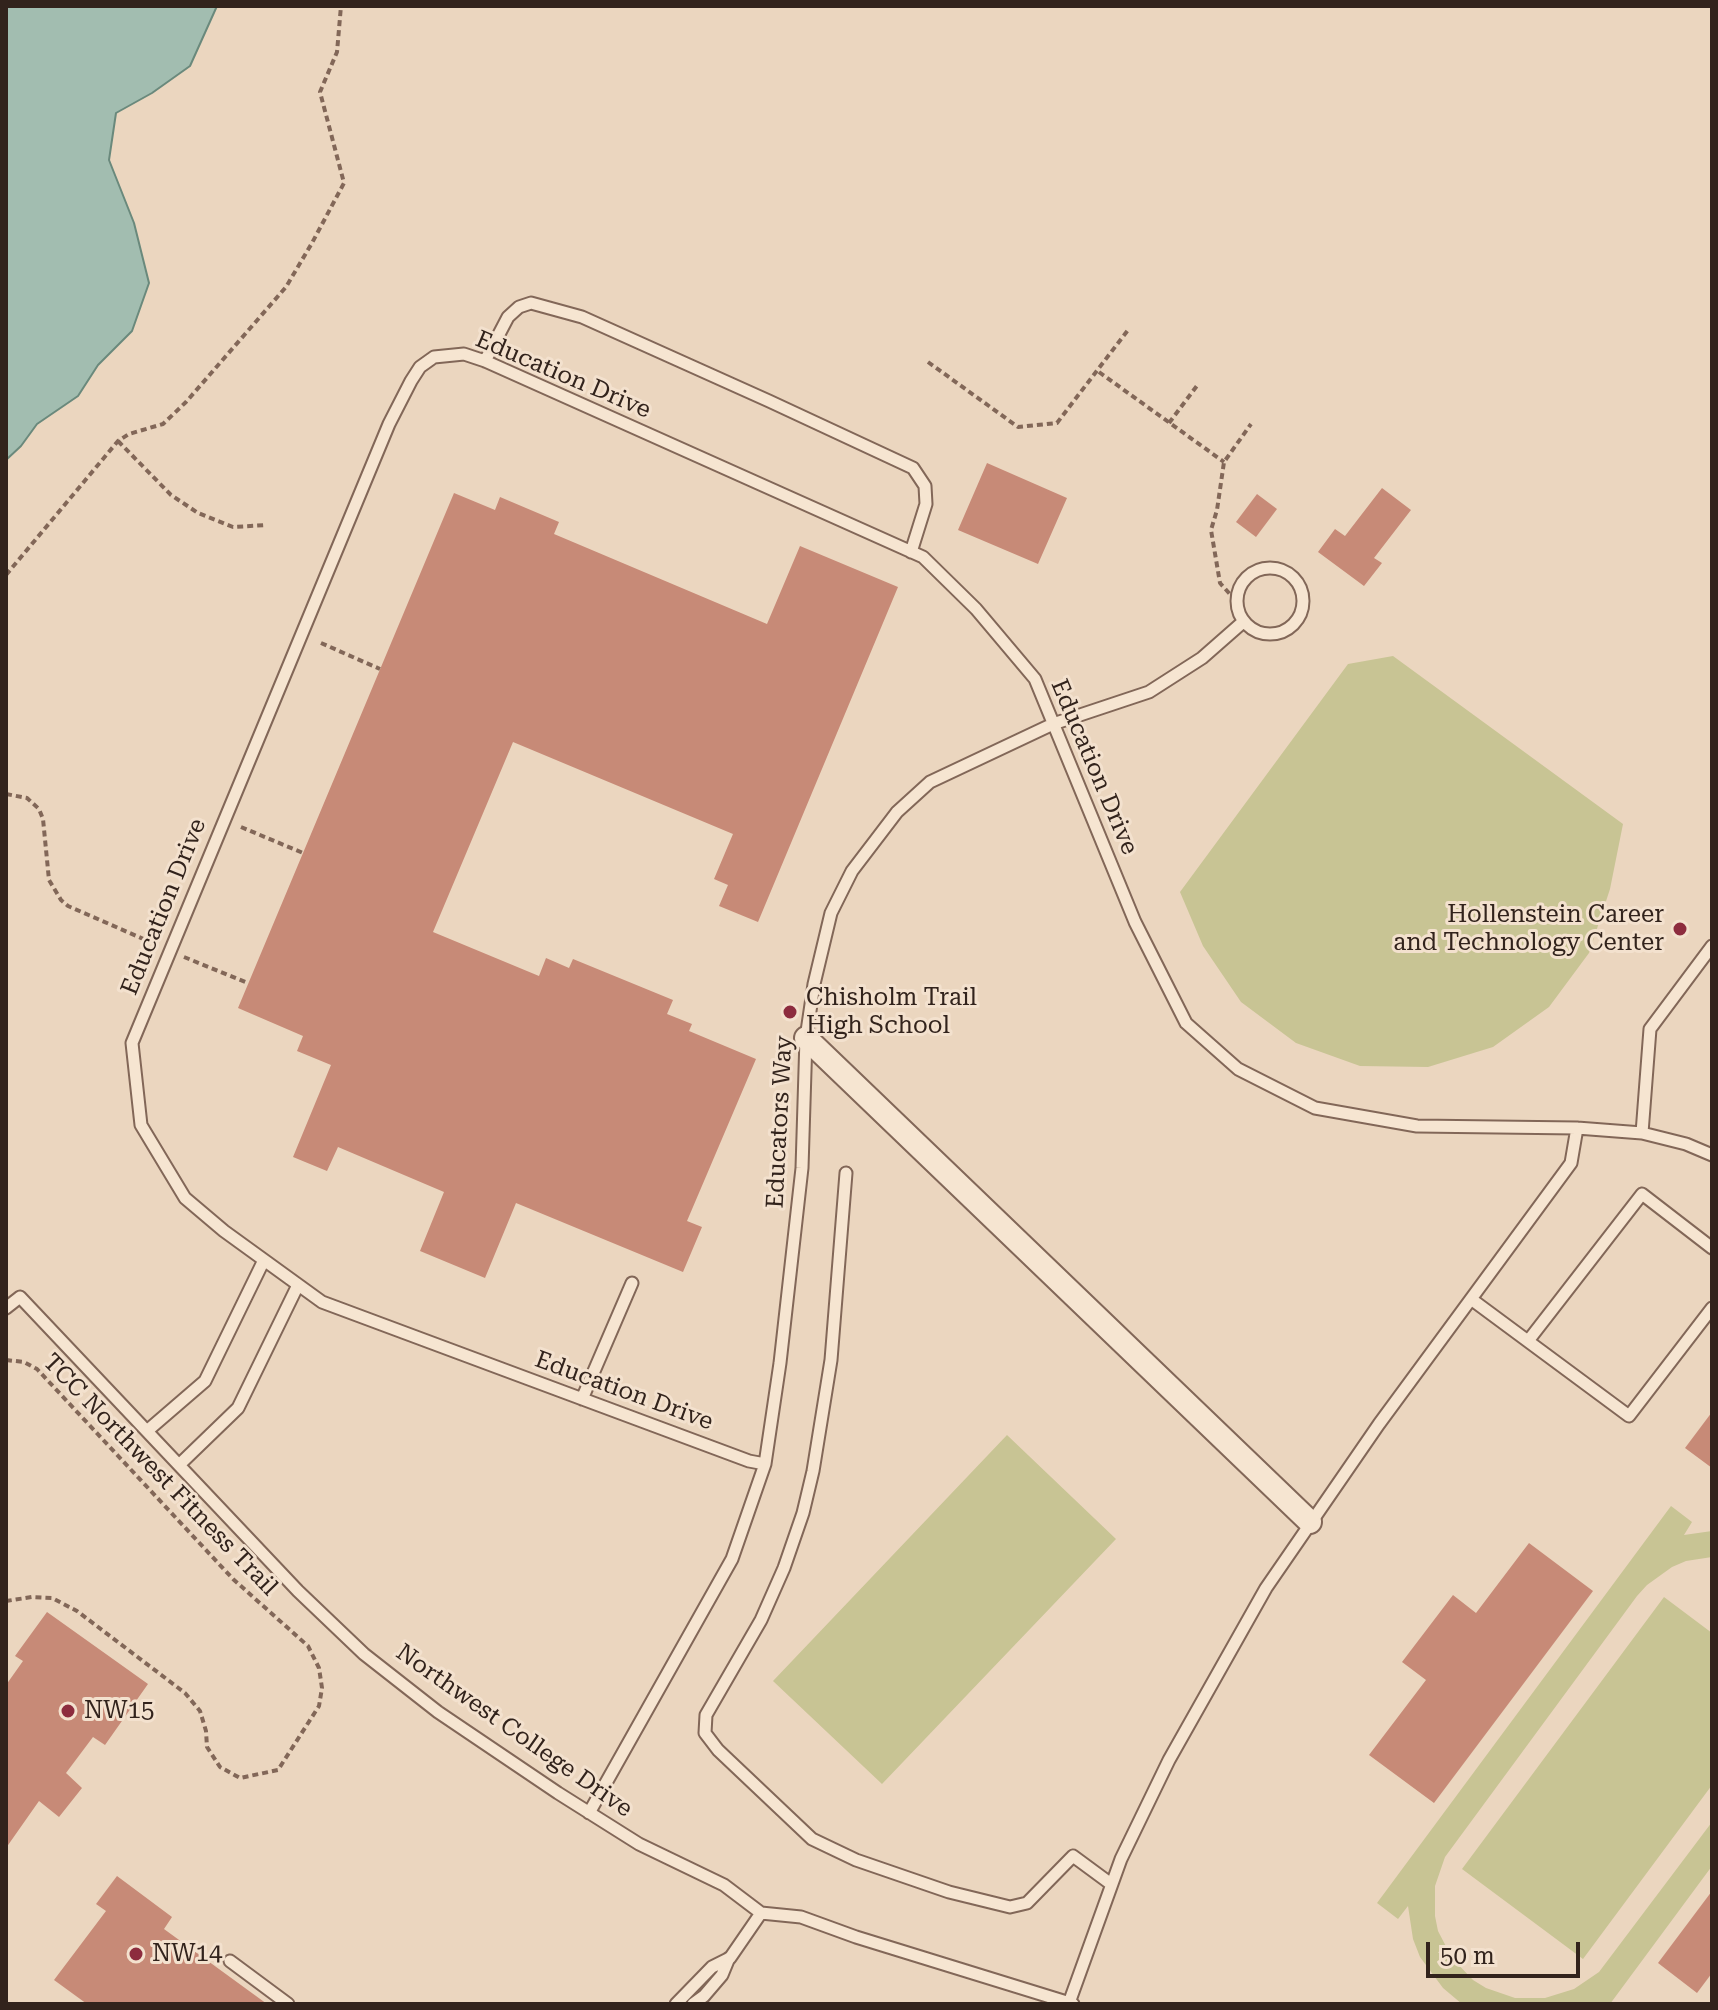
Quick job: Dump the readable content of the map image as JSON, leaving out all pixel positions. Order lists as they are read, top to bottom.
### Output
{
  "streets": {
    "lane": ["Education Drive", "Educators Way", "Northwest College Drive"],
    "path": ["TCC Northwest Fitness Trail"]
  },
  "crossings": [
    ["Education Drive", "Educators Way"],
    ["Educators Way", "Northwest College Drive"]
  ],
  "places": [
    "Hollenstein Career and Technology Center",
    "Chisholm Trail High School",
    "NW15",
    "NW14"
  ],
  "scale_bar": "50 m"
}
